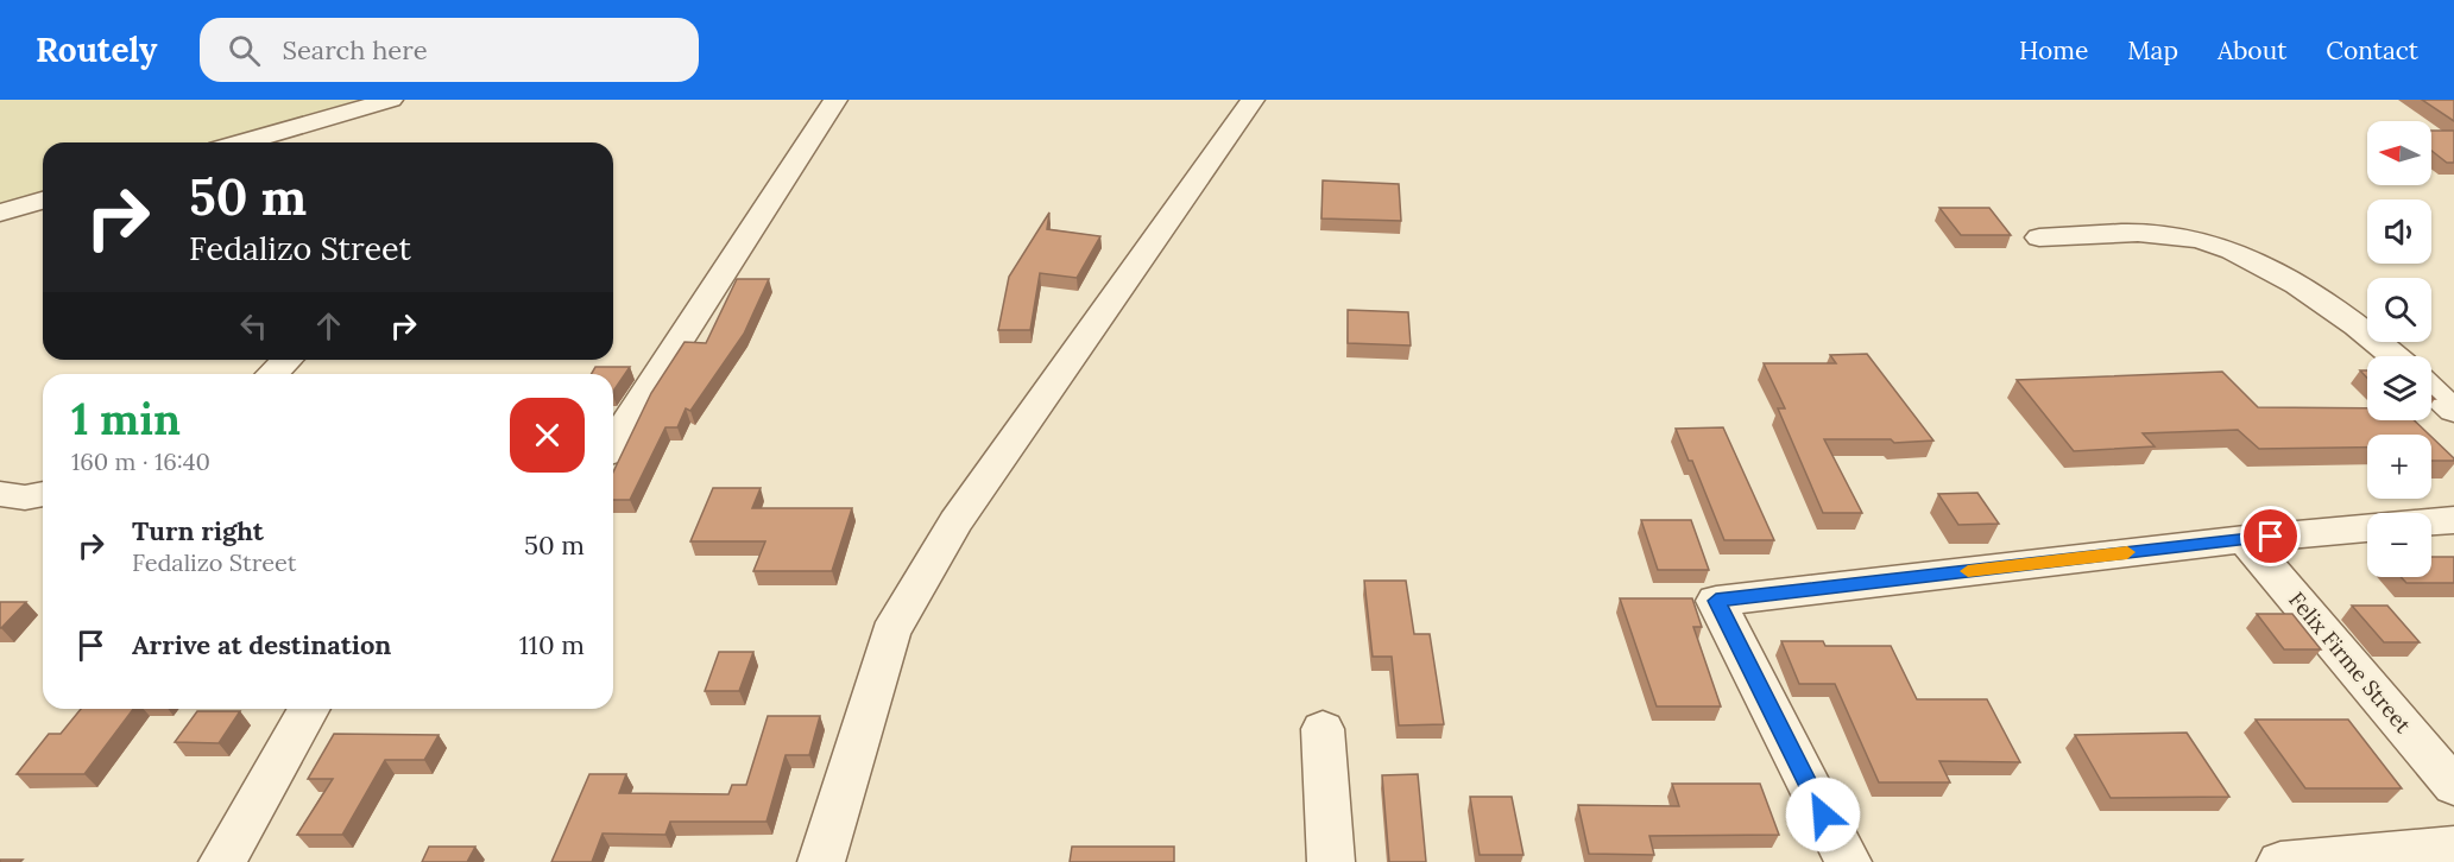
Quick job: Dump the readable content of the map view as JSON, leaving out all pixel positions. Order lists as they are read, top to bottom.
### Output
{
  "streets": {
    "street": ["Felix Firme Street"]
  },
  "north": "left",
  "page": {
    "header": "Routely",
    "search": "Search here",
    "nav": [
      "Home",
      "Map",
      "About",
      "Contact"
    ],
    "map_buttons": ["+", "−"],
    "turn": ["50 m", "Fedalizo Street"],
    "heading": ["1 min", "160 m · 16:40"],
    "list": [
      {
        "name": "Turn right",
        "note": "Fedalizo Street",
        "value": "50 m"
      },
      {
        "name": "Arrive at destination",
        "value": "110 m"
      }
    ]
  }
}
